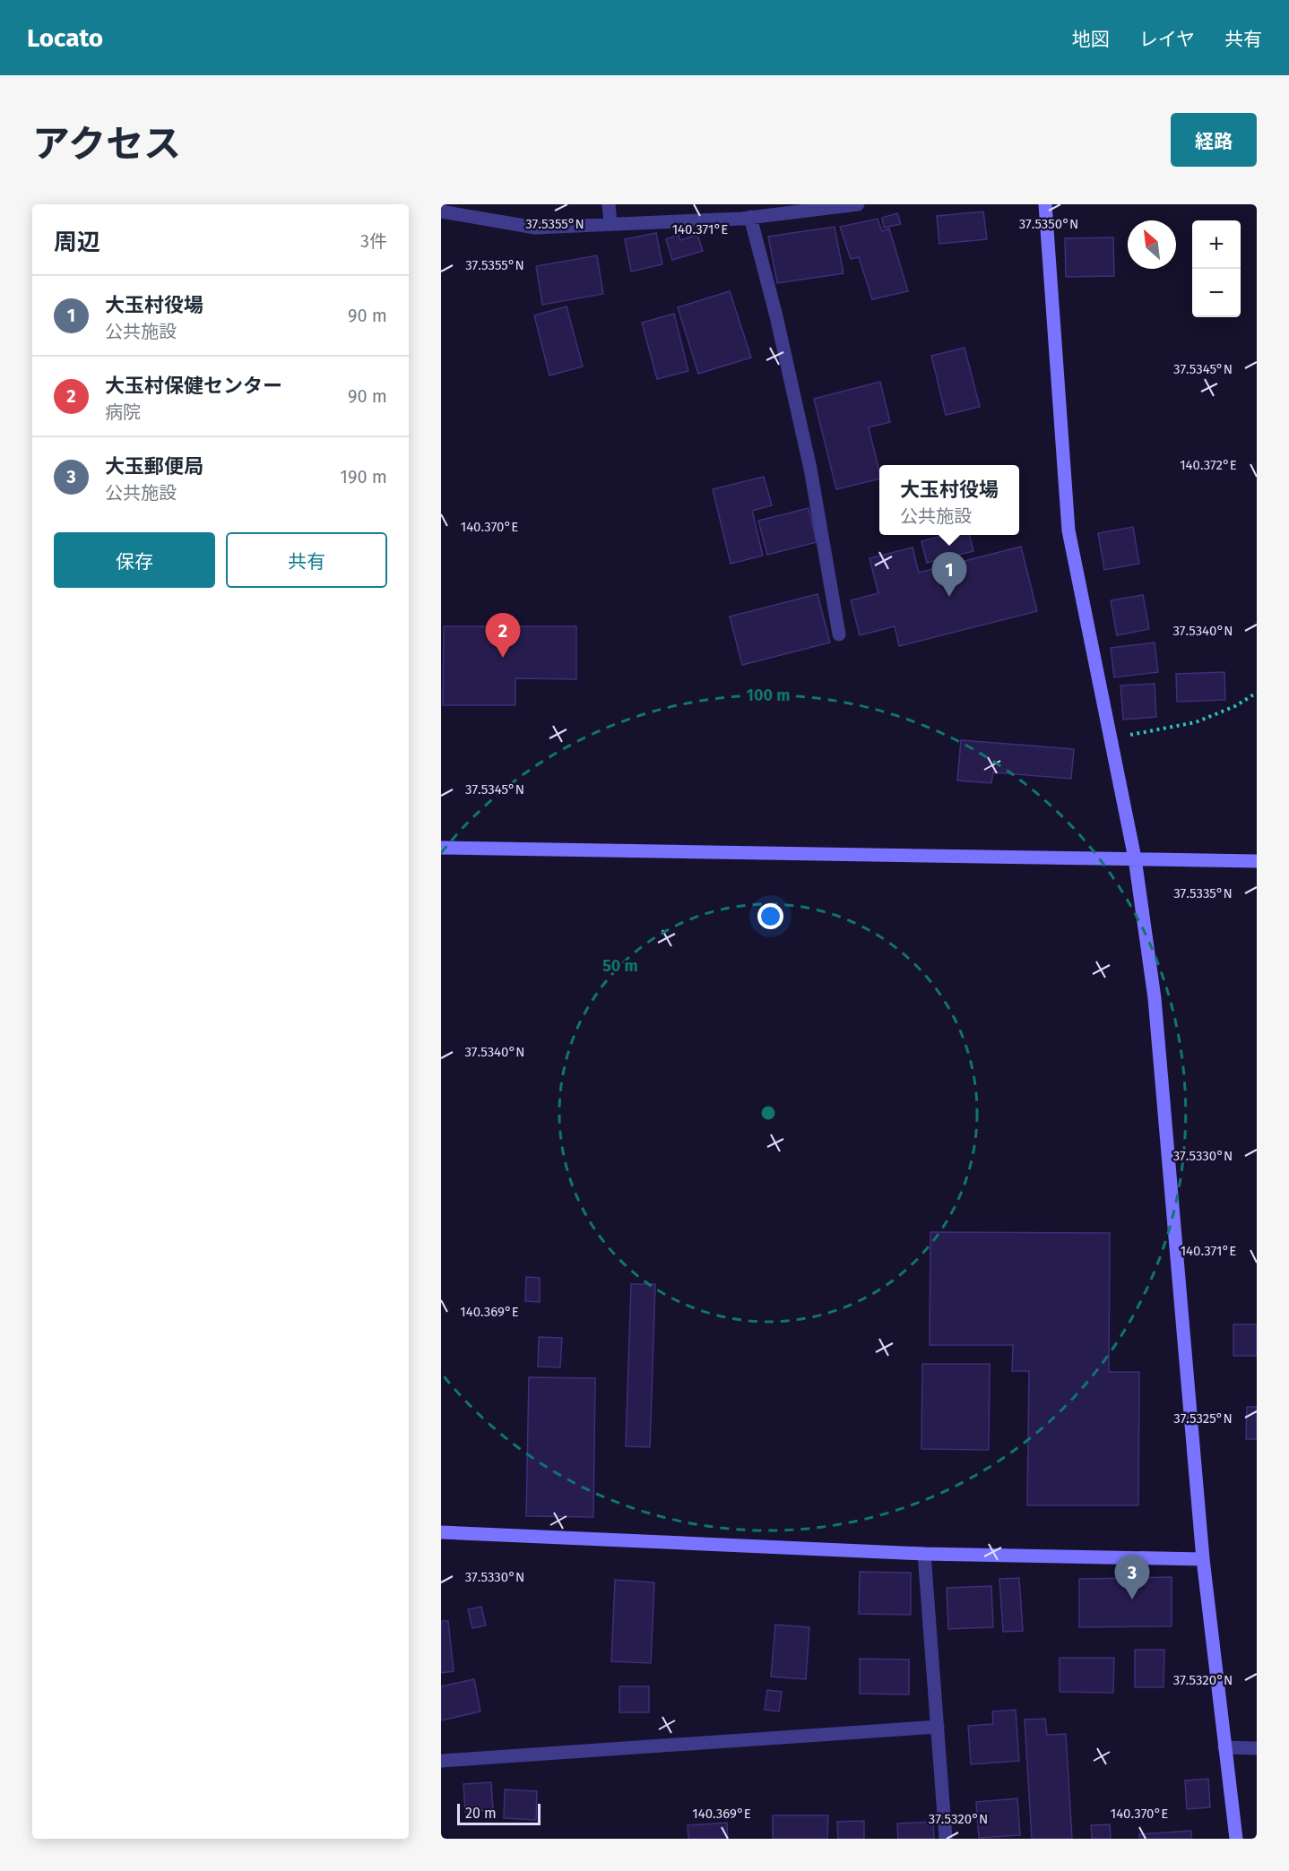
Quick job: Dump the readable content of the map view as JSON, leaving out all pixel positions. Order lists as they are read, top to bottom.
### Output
{
  "scale_bar": "20 m",
  "north": "top left",
  "page": {
    "header": "Locato",
    "nav": ["地図", "レイヤ", "共有"],
    "title": "アクセス",
    "buttons": [
      "経路",
      ["保存", "共有"]
    ],
    "heading": ["周辺", "3件"],
    "map_buttons": ["+", "−"],
    "list": [
      {
        "mark": "1",
        "name": "大玉村役場",
        "note": "公共施設",
        "value": "90 m"
      },
      {
        "mark": "2",
        "name": "大玉村保健センター",
        "note": "病院",
        "value": "90 m"
      },
      {
        "mark": "3",
        "name": "大玉郵便局",
        "note": "公共施設",
        "value": "190 m"
      }
    ],
    "popup": ["大玉村役場", "公共施設"],
    "pins": ["1", "2", "3"],
    "scale": "20 m"
  },
  "coordinates": [
    "37.5355°N",
    "37.5350°N",
    "140.371°E",
    "37.5345°N",
    "140.372°E",
    "140.370°E",
    "37.5340°N",
    "37.5335°N",
    "37.5330°N",
    "140.369°E",
    "37.5325°N",
    "37.5320°N"
  ],
  "rings": ["100 m", "50 m"]
}
